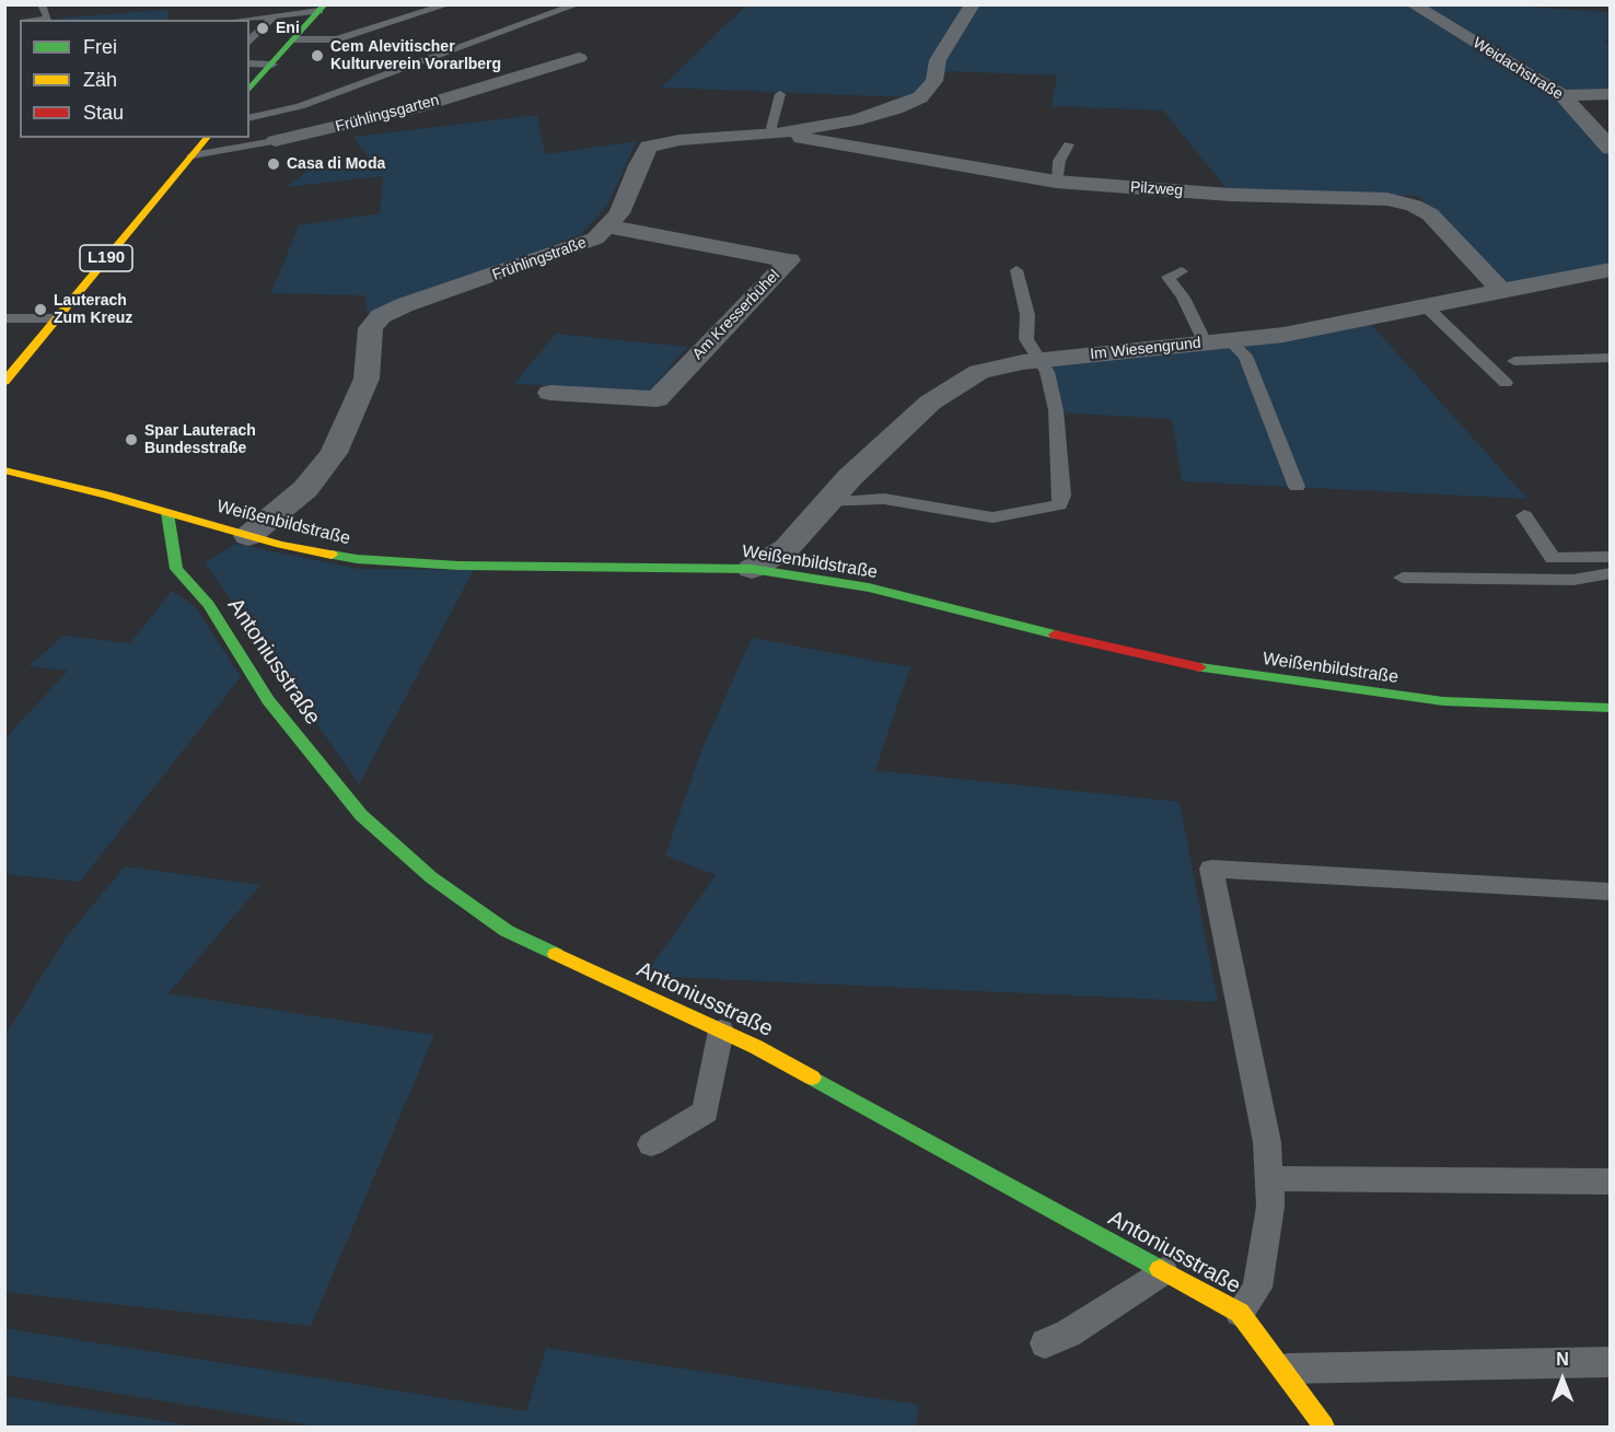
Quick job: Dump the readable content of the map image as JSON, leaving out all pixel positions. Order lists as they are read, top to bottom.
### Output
{
  "streets": {
    "street": [
      "Weidachstraße",
      "Frühlingsgarten",
      "Pilzweg",
      "L190",
      "Frühlingstraße",
      "Am Kresserbühel",
      "Im Wiesengrund",
      "Weißenbildstraße",
      "Antoniusstraße"
    ]
  },
  "crossings": [
    ["Frühlingsgarten", "L190"],
    ["Pilzweg", "Frühlingstraße"],
    ["Pilzweg", "Im Wiesengrund"],
    ["Frühlingstraße", "Am Kresserbühel"],
    ["Frühlingstraße", "Weißenbildstraße"],
    ["Im Wiesengrund", "Weißenbildstraße"],
    ["Weißenbildstraße", "Antoniusstraße"]
  ],
  "places": [
    "Eni",
    "Cem Alevitischer Kulturverein Vorarlberg",
    "Casa di Moda",
    "Lauterach Zum Kreuz",
    "Spar Lauterach Bundesstraße"
  ],
  "legend": ["Frei", "Zäh", "Stau"],
  "north": "top"
}
